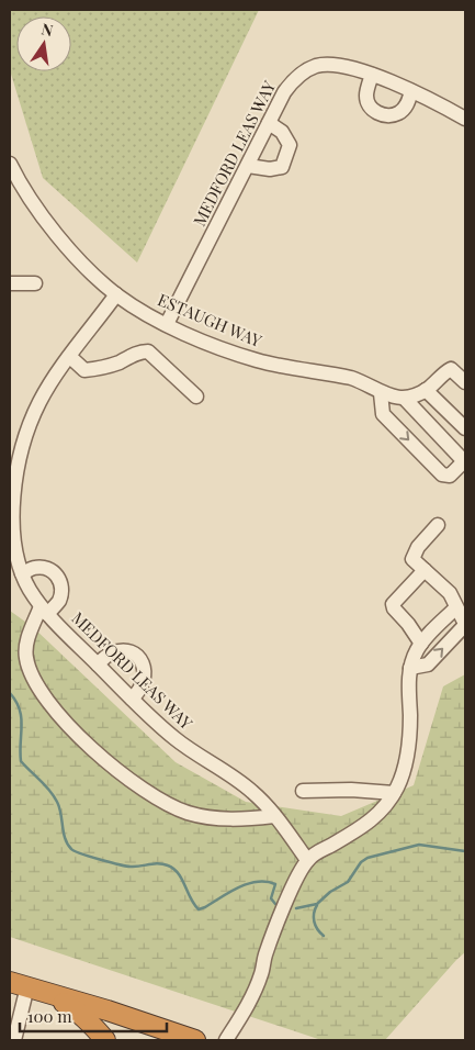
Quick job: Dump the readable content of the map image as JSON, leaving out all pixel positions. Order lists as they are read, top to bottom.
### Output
{
  "streets": {
    "street": ["MEDFORD LEAS WAY", "ESTAUGH WAY"]
  },
  "crossings": [
    ["MEDFORD LEAS WAY", "ESTAUGH WAY"]
  ],
  "scale_bar": "100 m",
  "north": "top"
}
